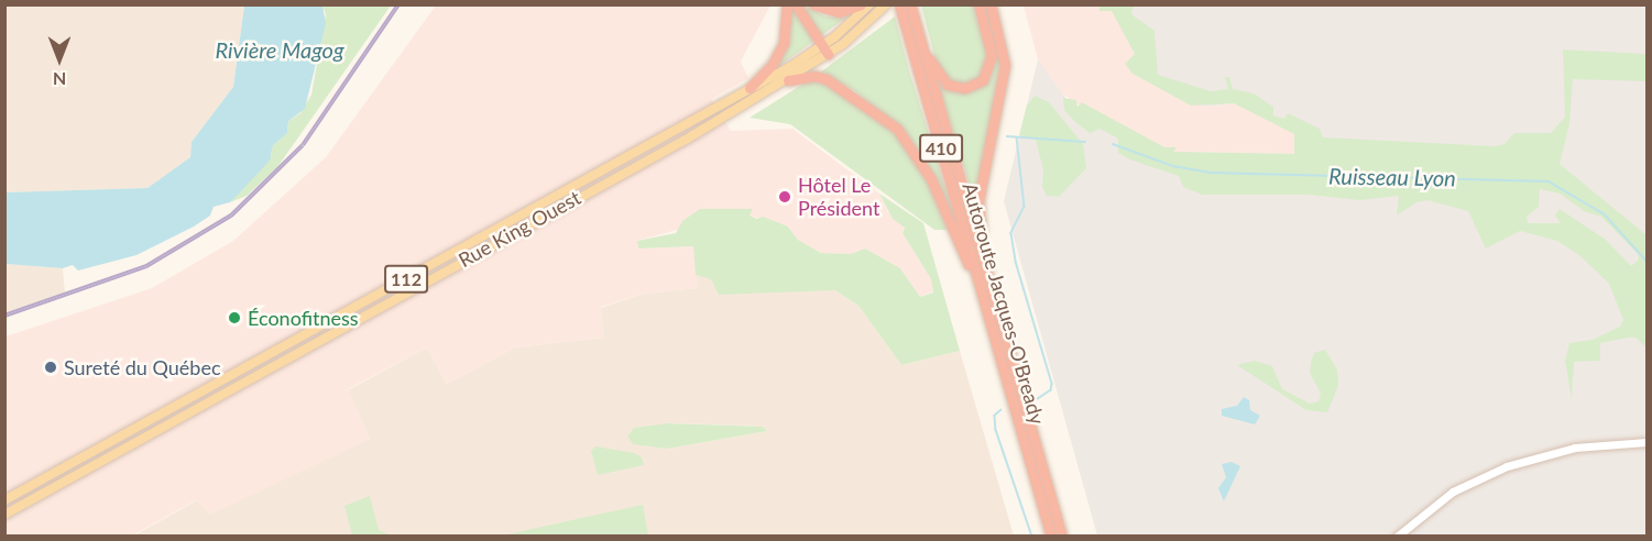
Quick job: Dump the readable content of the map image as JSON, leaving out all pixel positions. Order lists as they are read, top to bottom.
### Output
{
  "streets": {
    "highway": ["410", "Autoroute Jacques-O'Bready"],
    "main road": ["Rue King Ouest", "112"]
  },
  "water": ["Rivière Magog", "Ruisseau Lyon"],
  "places": ["Hôtel Le Président", "Éconofitness", "Sureté du Québec"],
  "north": "bottom"
}
